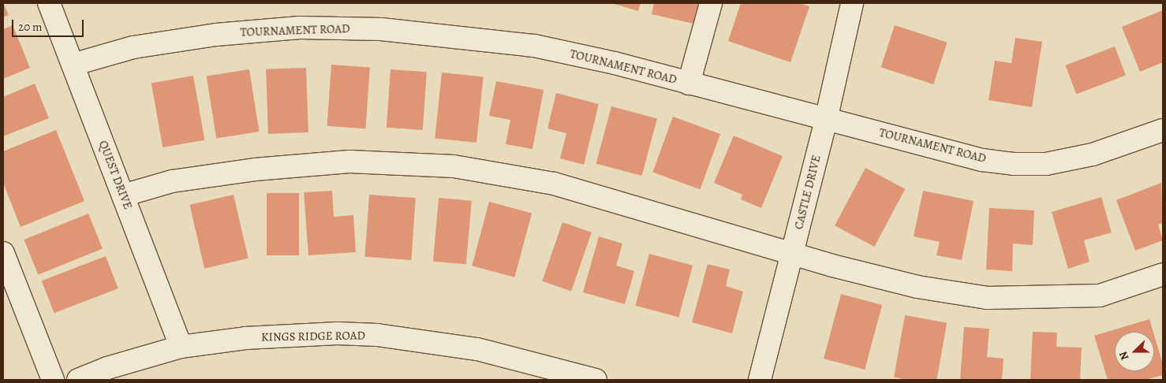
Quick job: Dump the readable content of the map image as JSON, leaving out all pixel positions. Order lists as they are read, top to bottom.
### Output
{
  "streets": {
    "street": [
      "TOURNAMENT ROAD",
      "QUEST DRIVE",
      "CASTLE DRIVE",
      "KINGS RIDGE ROAD"
    ]
  },
  "crossings": [
    ["TOURNAMENT ROAD", "QUEST DRIVE"],
    ["TOURNAMENT ROAD", "CASTLE DRIVE"],
    ["QUEST DRIVE", "KINGS RIDGE ROAD"]
  ],
  "scale_bar": "20 m",
  "north": "left"
}
